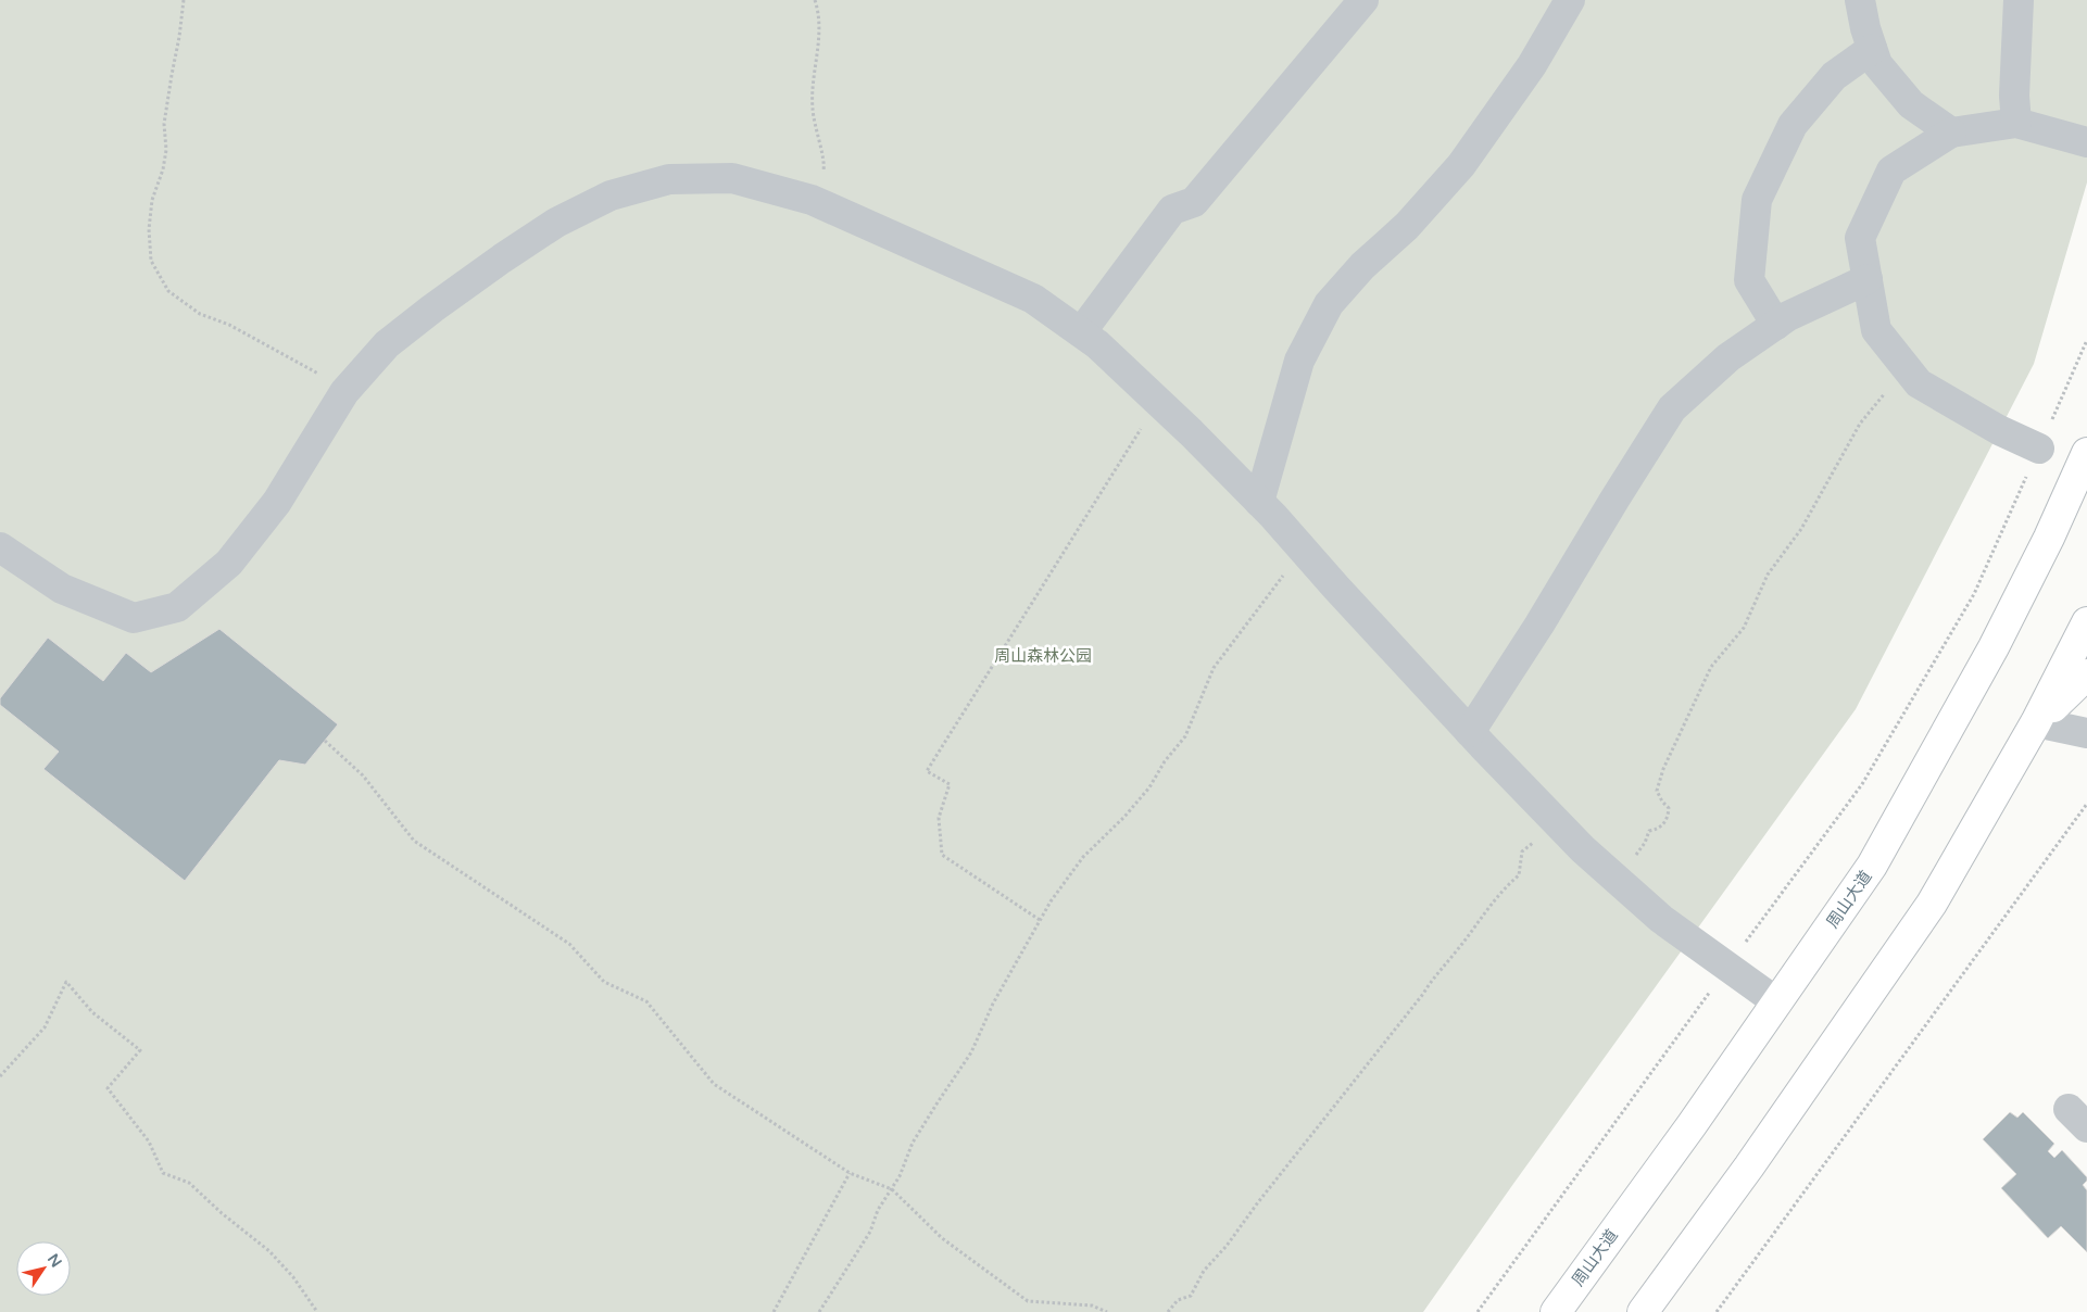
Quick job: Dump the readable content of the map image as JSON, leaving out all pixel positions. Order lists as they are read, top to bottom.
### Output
{
  "streets": {
    "main road": ["周山大道"]
  },
  "parks": ["周山森林公园"],
  "north": "top right"
}
